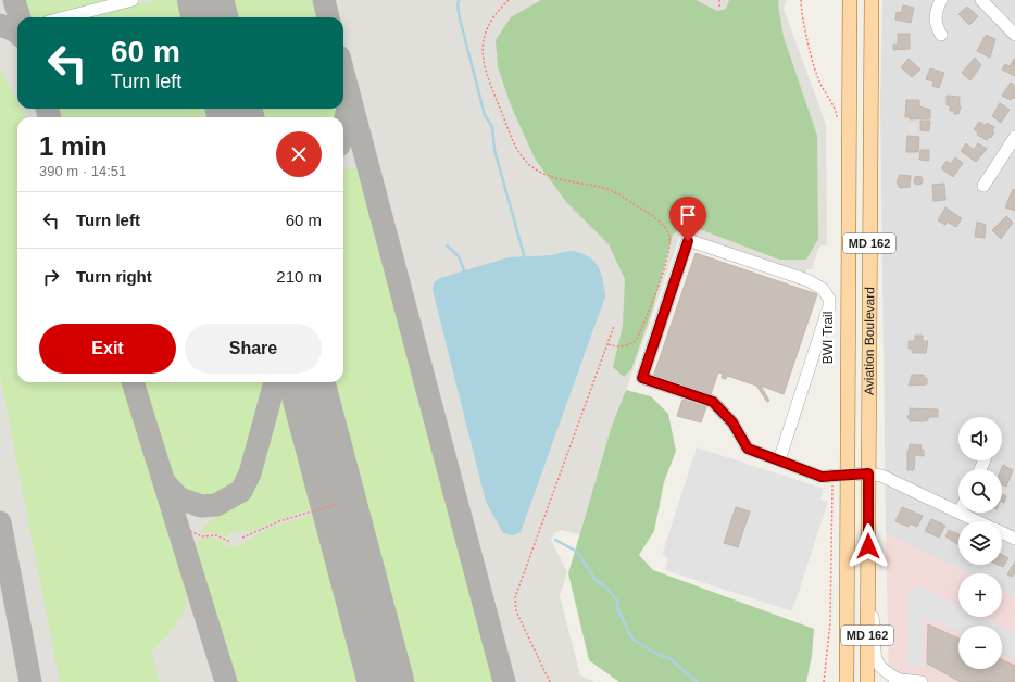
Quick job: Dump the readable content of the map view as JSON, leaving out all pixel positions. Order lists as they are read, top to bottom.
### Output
{
  "streets": {
    "main road": ["MD 162", "Aviation Boulevard"]
  },
  "page": {
    "turn": ["60 m", "Turn left"],
    "heading": ["1 min", "390 m · 14:51"],
    "list": [
      {
        "name": "Turn left",
        "value": "60 m"
      },
      {
        "name": "Turn right",
        "value": "210 m"
      }
    ],
    "buttons": ["Exit", "Share"],
    "map_buttons": ["+", "−"]
  }
}
